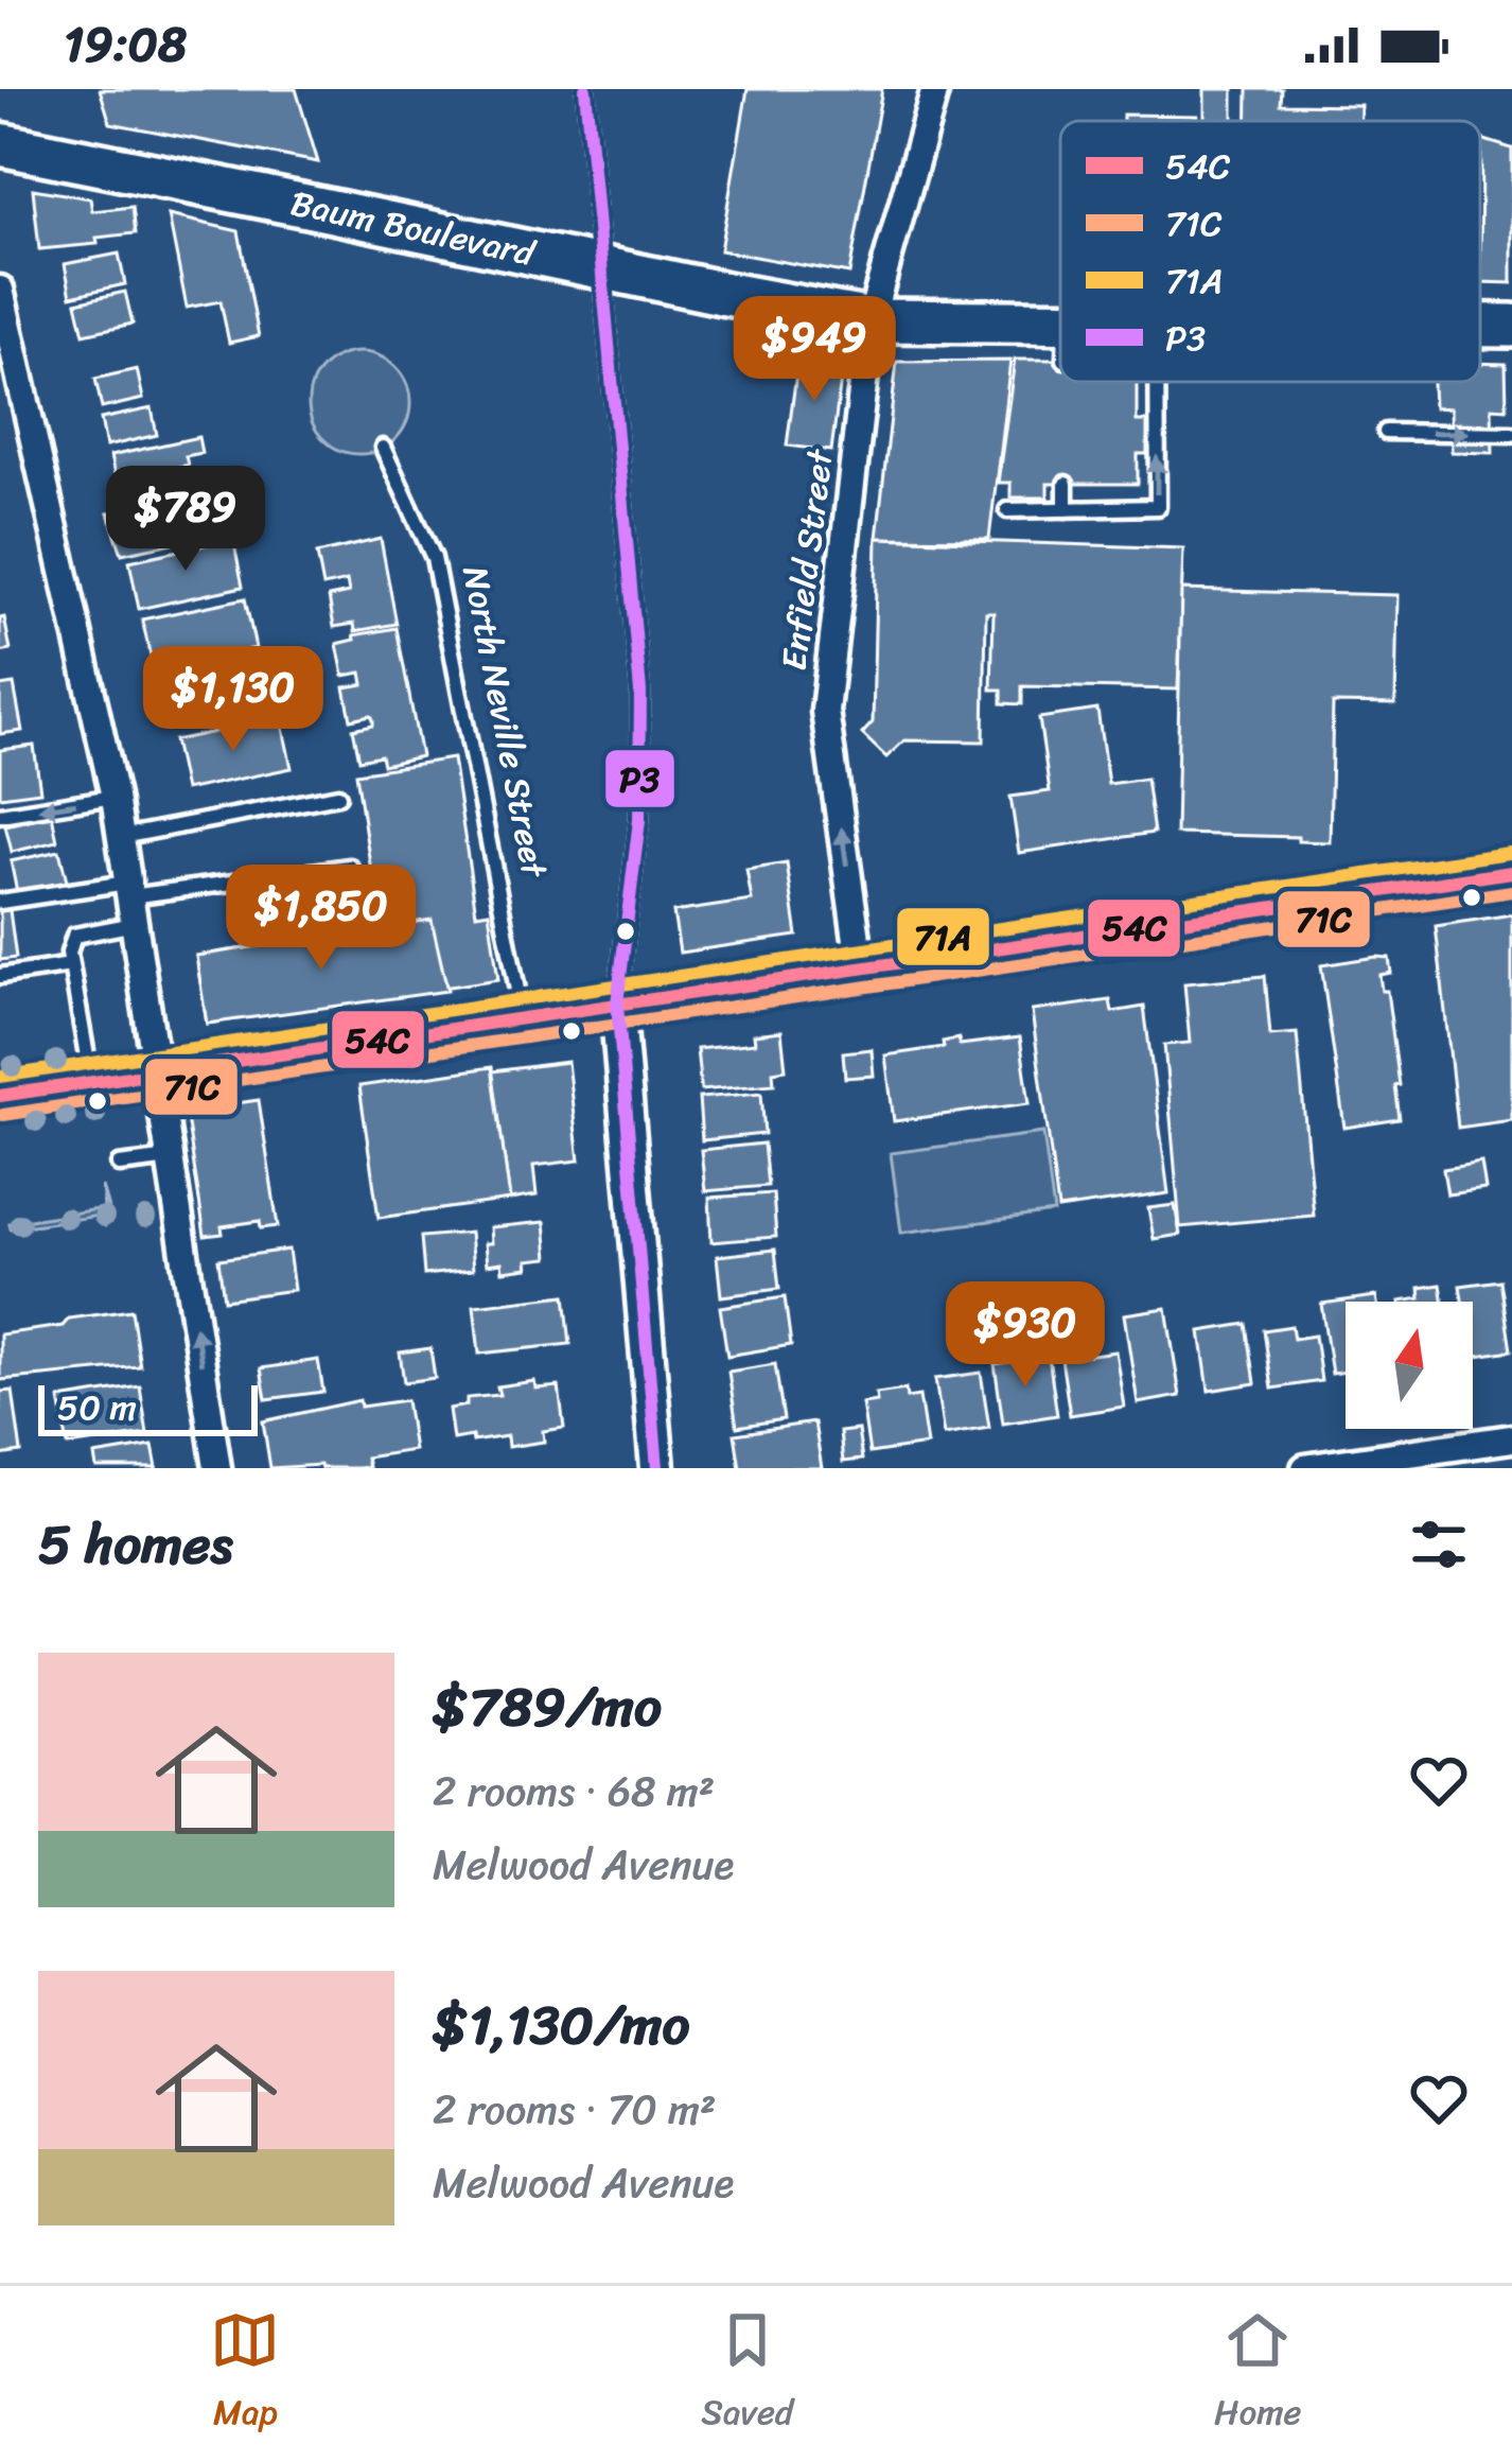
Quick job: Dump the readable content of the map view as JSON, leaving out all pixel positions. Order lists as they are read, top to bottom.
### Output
{
  "streets": {
    "main road": ["Baum Boulevard"],
    "street": ["Enfield Street"],
    "lane": ["North Neville Street"]
  },
  "crossings": [
    ["Baum Boulevard", "Enfield Street"]
  ],
  "one_way": ["Enfield Street"],
  "lines": [
    "transit line P3",
    "transit line 71A",
    "transit line 54C",
    "transit line 71C"
  ],
  "legend": [
    "54C",
    "71C",
    "71A",
    "P3"
  ],
  "scale_bar": "50 m",
  "north": "top",
  "page": {
    "status": "19:08",
    "price": [
      "$949",
      "$789",
      "$1,130",
      "$1,850",
      "$930"
    ],
    "scale": "50 m",
    "heading": "5 homes",
    "list": [
      {
        "name": "$789/mo",
        "note": "2 rooms · 68 m² · Melwood Avenue"
      },
      {
        "name": "$1,130/mo",
        "note": "2 rooms · 70 m² · Melwood Avenue"
      }
    ],
    "tabs": ["Map", "Saved", "Home"]
  }
}
